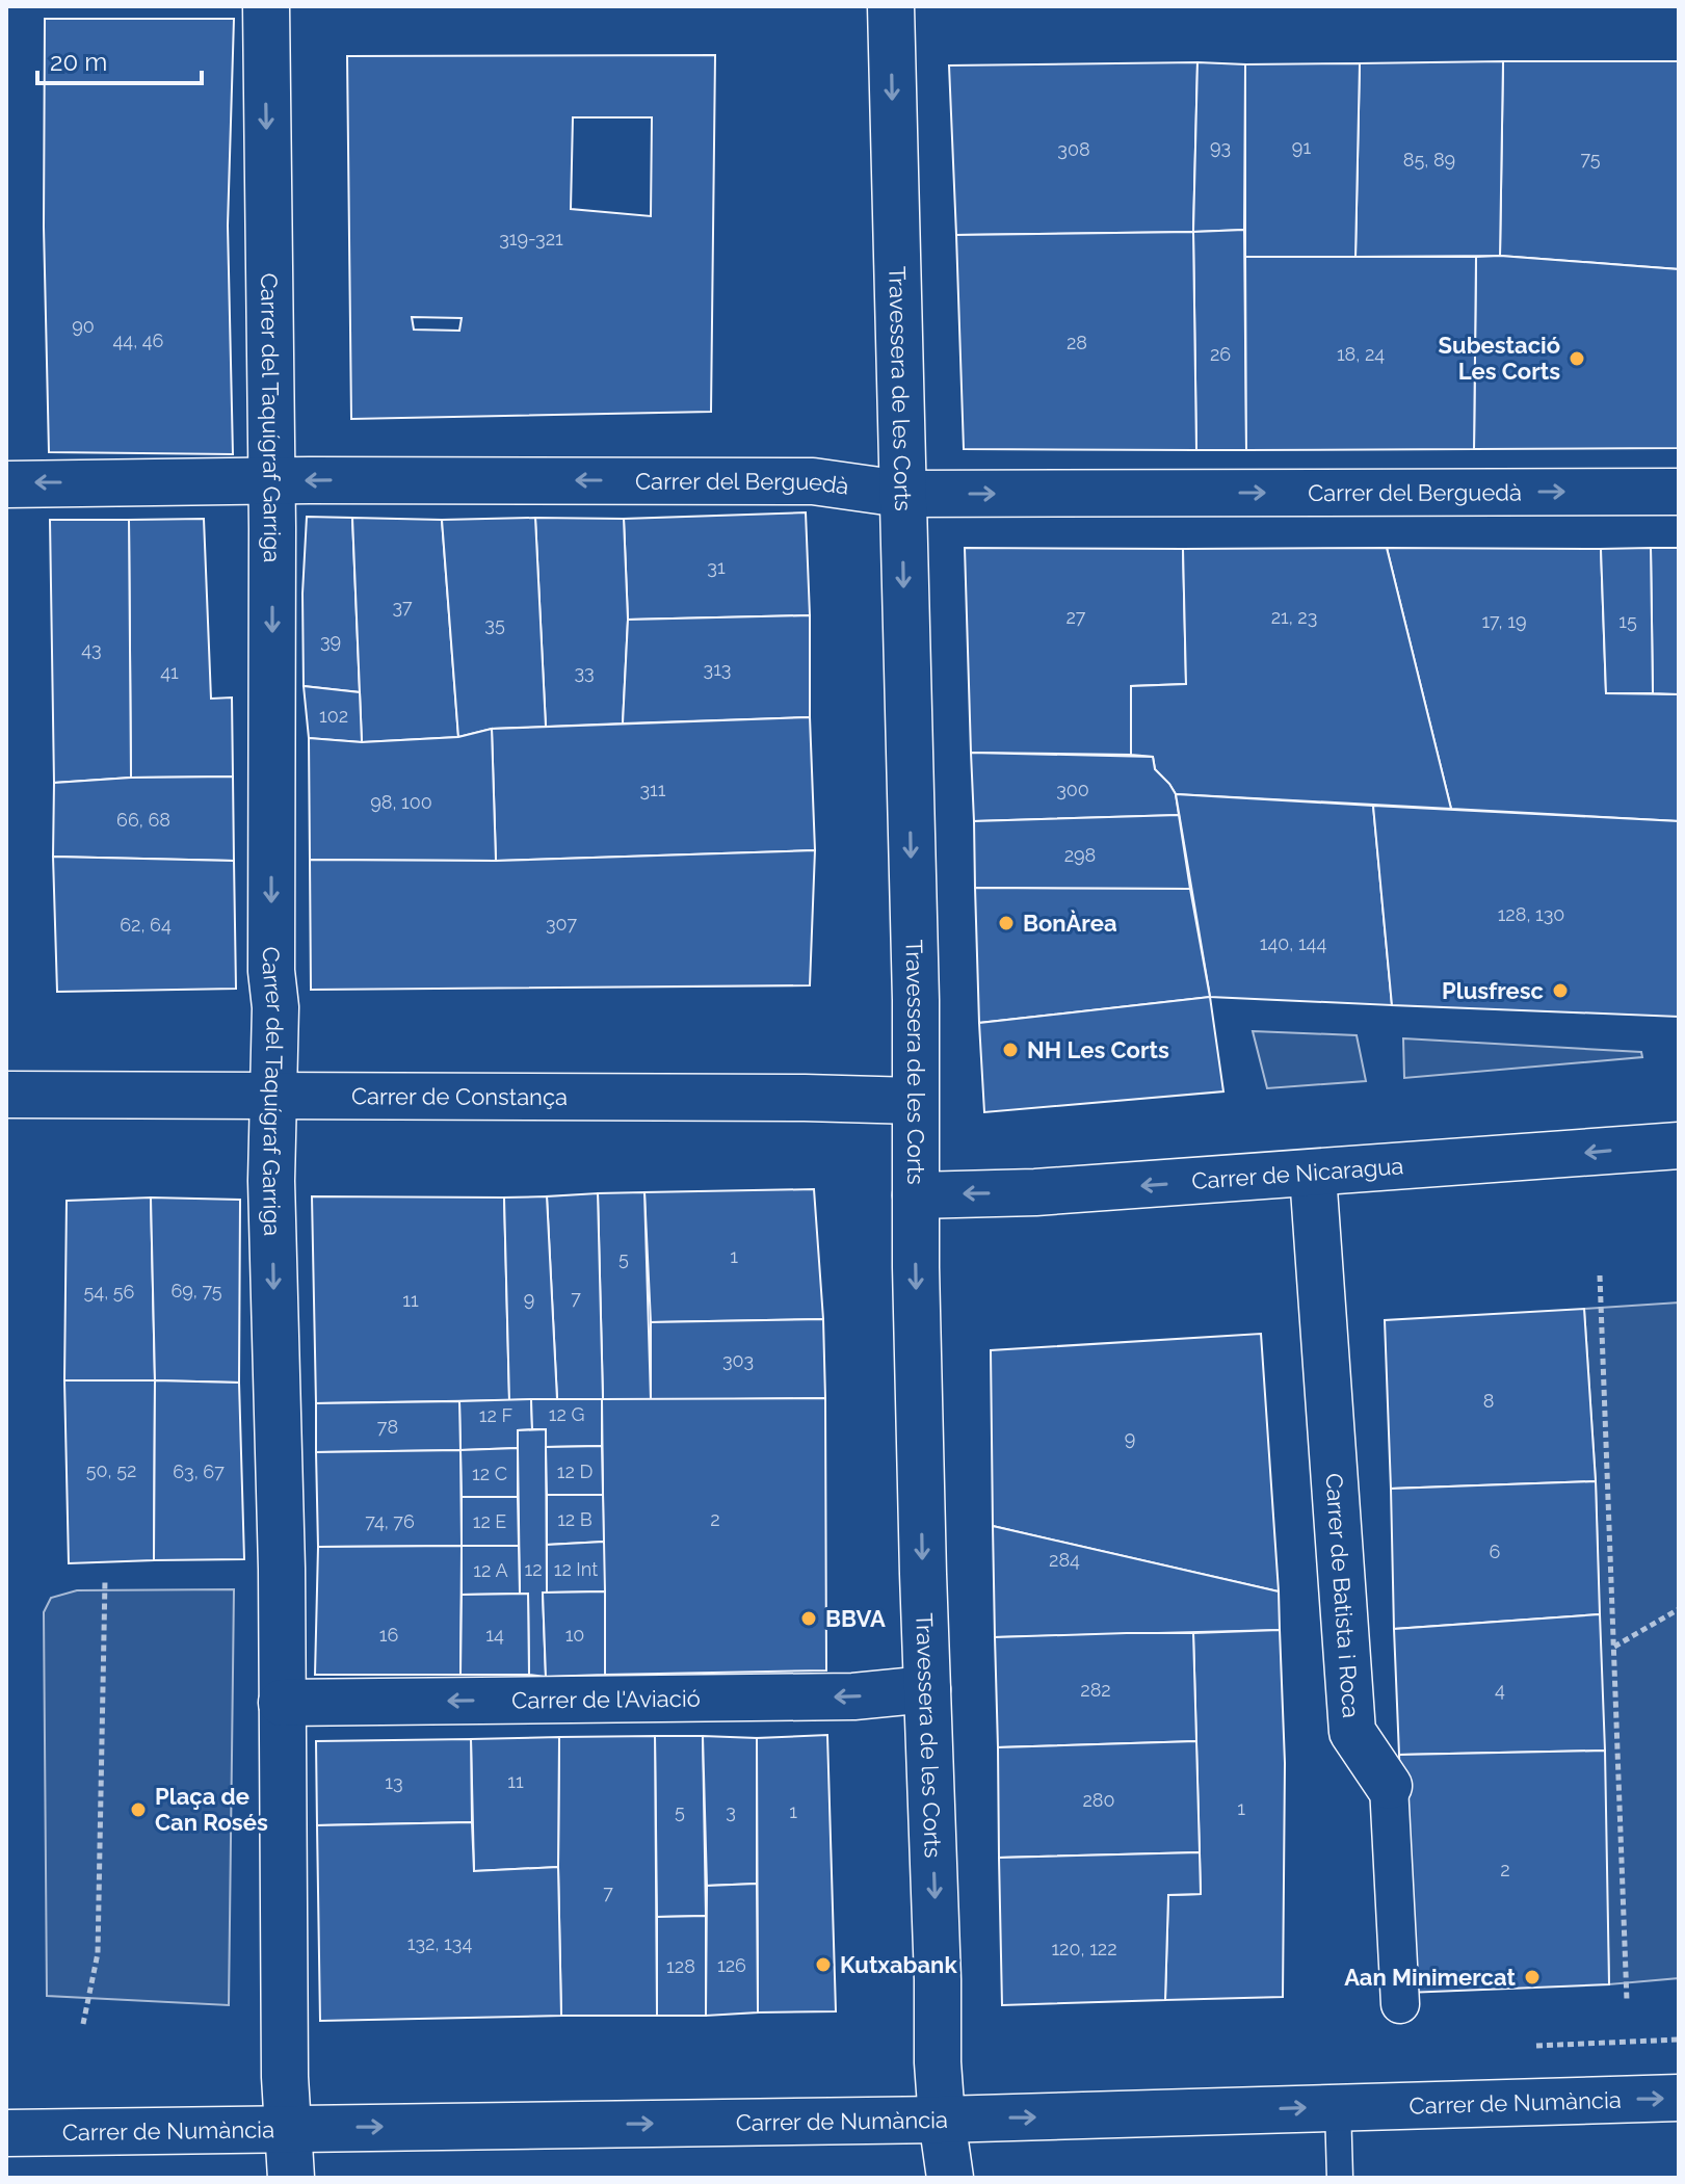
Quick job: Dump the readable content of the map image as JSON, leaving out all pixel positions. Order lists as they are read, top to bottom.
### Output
{
  "streets": {
    "street": [
      "Travessera de les Corts",
      "Carrer del Taquígraf Garriga",
      "Carrer del Berguedà",
      "Carrer de Constança",
      "Carrer de Nicaragua",
      "Carrer de Batista i Roca",
      "Carrer de l'Aviació",
      "Carrer de Numància"
    ]
  },
  "crossings": [
    ["Travessera de les Corts", "Carrer del Berguedà"],
    ["Travessera de les Corts", "Carrer de Constança"],
    ["Travessera de les Corts", "Carrer de Nicaragua"],
    ["Travessera de les Corts", "Carrer de l'Aviació"],
    ["Travessera de les Corts", "Carrer de Numància"],
    ["Carrer del Taquígraf Garriga", "Carrer del Berguedà"],
    ["Carrer del Taquígraf Garriga", "Carrer de Constança"],
    ["Carrer del Taquígraf Garriga", "Carrer de l'Aviació"],
    ["Carrer del Taquígraf Garriga", "Carrer de Numància"],
    ["Carrer de Nicaragua", "Carrer de Batista i Roca"]
  ],
  "one_way": [
    "Travessera de les Corts",
    "Carrer del Taquígraf Garriga",
    "Carrer de Nicaragua",
    "Carrer de l'Aviació",
    "Carrer de Numància"
  ],
  "places": [
    "Subestació Les Corts",
    "BonÀrea",
    "Plusfresc",
    "NH Les Corts",
    "BBVA",
    "Plaça de Can Rosés",
    "Kutxabank",
    "Aan Minimercat"
  ],
  "house_numbers": [
    "93",
    "91",
    "308",
    "75",
    "85, 89",
    "319-321",
    "90",
    "44, 46",
    "28",
    "26",
    "18, 24",
    "31",
    "37",
    "27",
    "21, 23",
    "17, 19",
    "15",
    "35",
    "39",
    "43",
    "313",
    "41",
    "33",
    "102",
    "311",
    "300",
    "98, 100",
    "66, 68",
    "298",
    "128, 130",
    "307",
    "62, 64",
    "140, 144",
    "1",
    "5",
    "69, 75",
    "54, 56",
    "7",
    "9",
    "11",
    "303",
    "8",
    "12 G",
    "12 F",
    "78",
    "9",
    "50, 52",
    "63, 67",
    "12 D",
    "12 C",
    "12 B",
    "2",
    "74, 76",
    "12 E",
    "6",
    "284",
    "12",
    "12 Int",
    "12 A",
    "16",
    "14",
    "10",
    "282",
    "4",
    "11",
    "13",
    "280",
    "1",
    "5",
    "3",
    "1",
    "2",
    "7",
    "132, 134",
    "120, 122",
    "126",
    "128"
  ],
  "scale_bar": "20 m"
}
